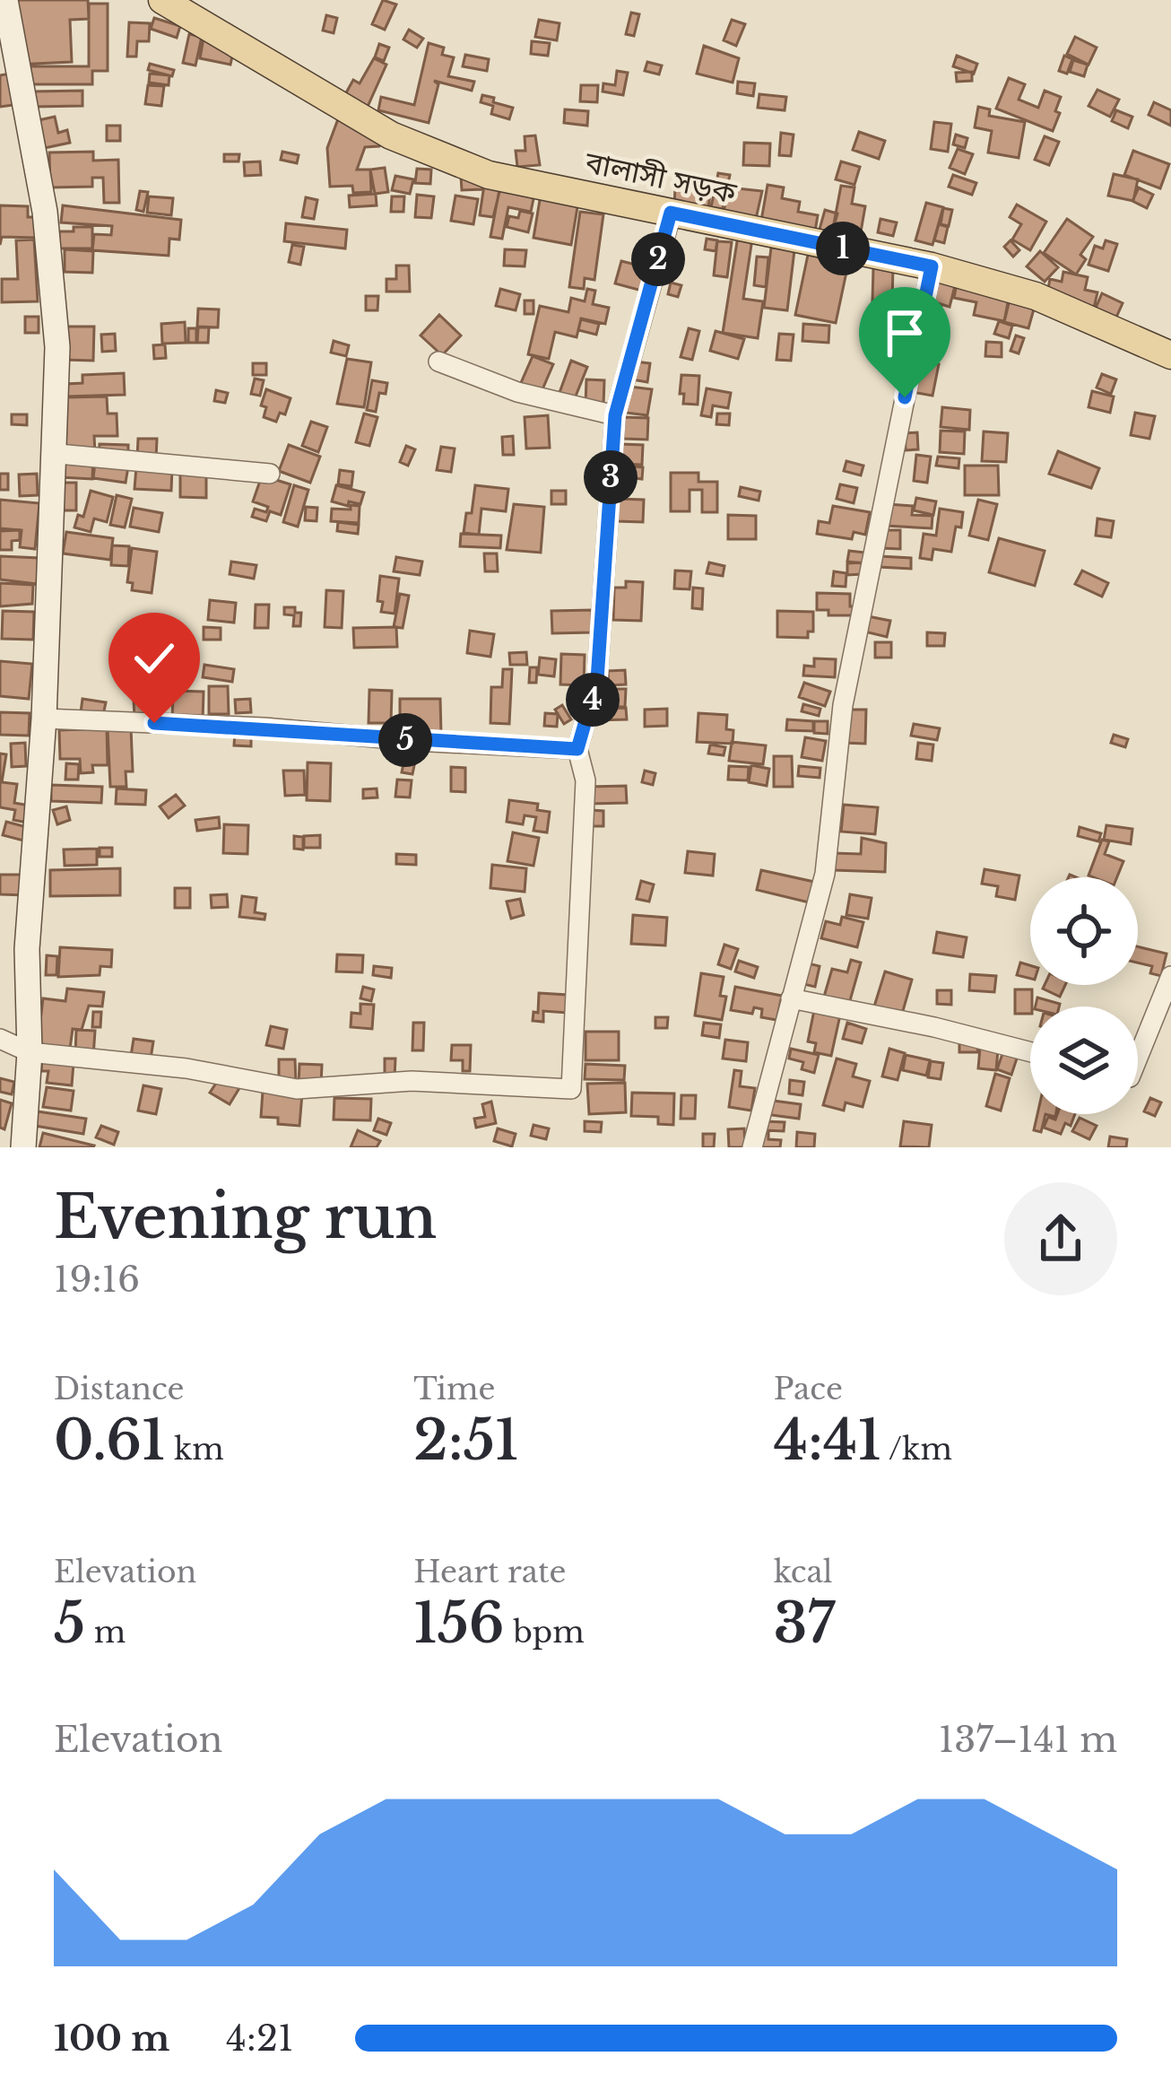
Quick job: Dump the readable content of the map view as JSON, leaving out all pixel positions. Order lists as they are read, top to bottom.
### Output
{
  "streets": {
    "main road": ["বালাসী সড়ক"]
  },
  "page": {
    "pins": [
      "1",
      "2",
      "3",
      "4",
      "5"
    ],
    "heading": ["Evening run", "19:16"],
    "stats": [
      ["Distance", "0.61 km"],
      ["Time", "2:51"],
      ["Pace", "4:41 /km"],
      ["Elevation", "5 m"],
      ["Heart rate", "156 bpm"],
      ["kcal", "37"]
    ],
    "chart": ["Elevation", "137–141 m"],
    "list": [
      {
        "name": "100 m",
        "note": "4:21"
      }
    ]
  }
}
